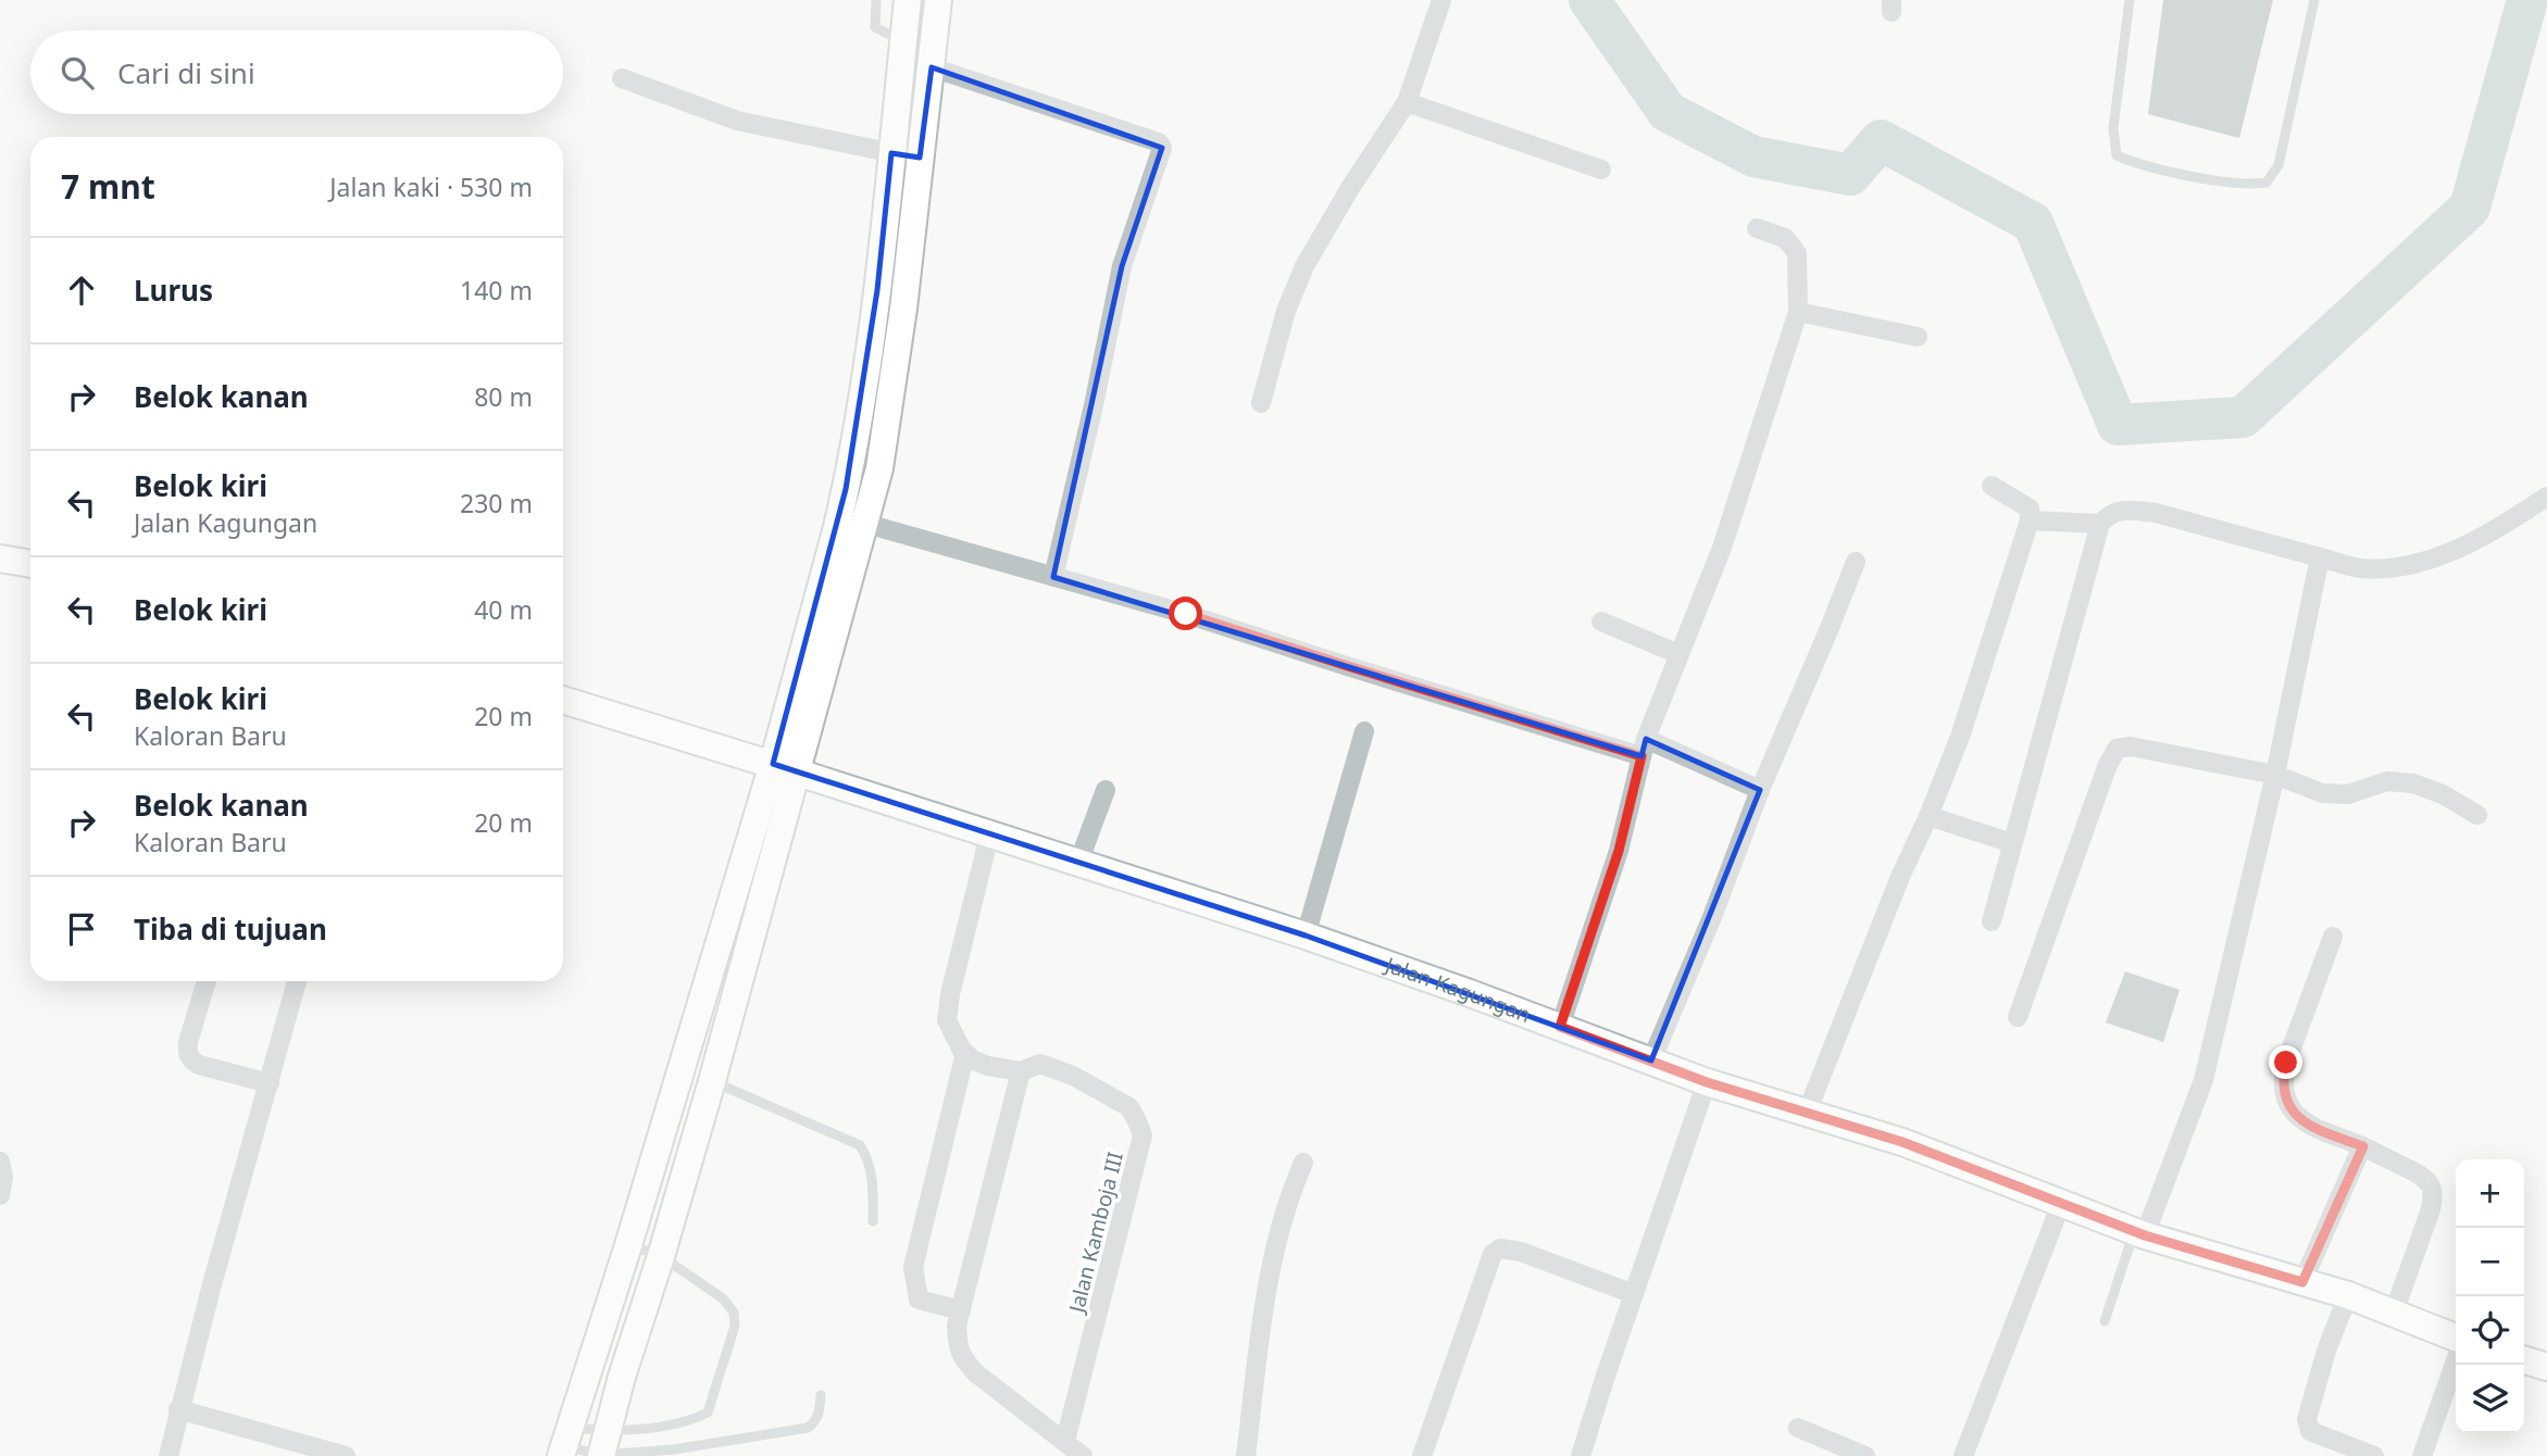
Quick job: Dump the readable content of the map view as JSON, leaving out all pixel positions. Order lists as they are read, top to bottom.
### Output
{
  "streets": {
    "main road": ["Jalan Kagungan"],
    "street": ["Jalan Kamboja III"]
  },
  "page": {
    "search": "Cari di sini",
    "heading": ["7 mnt", "Jalan kaki · 530 m"],
    "list": [
      ["Lurus", "140 m"],
      ["Belok kanan", "80 m"],
      ["Belok kiri", "Jalan Kagungan", "230 m"],
      ["Belok kiri", "40 m"],
      ["Belok kiri", "Kaloran Baru", "20 m"],
      ["Belok kanan", "Kaloran Baru", "20 m"],
      "Tiba di tujuan"
    ],
    "map_buttons": ["+", "−"]
  }
}
